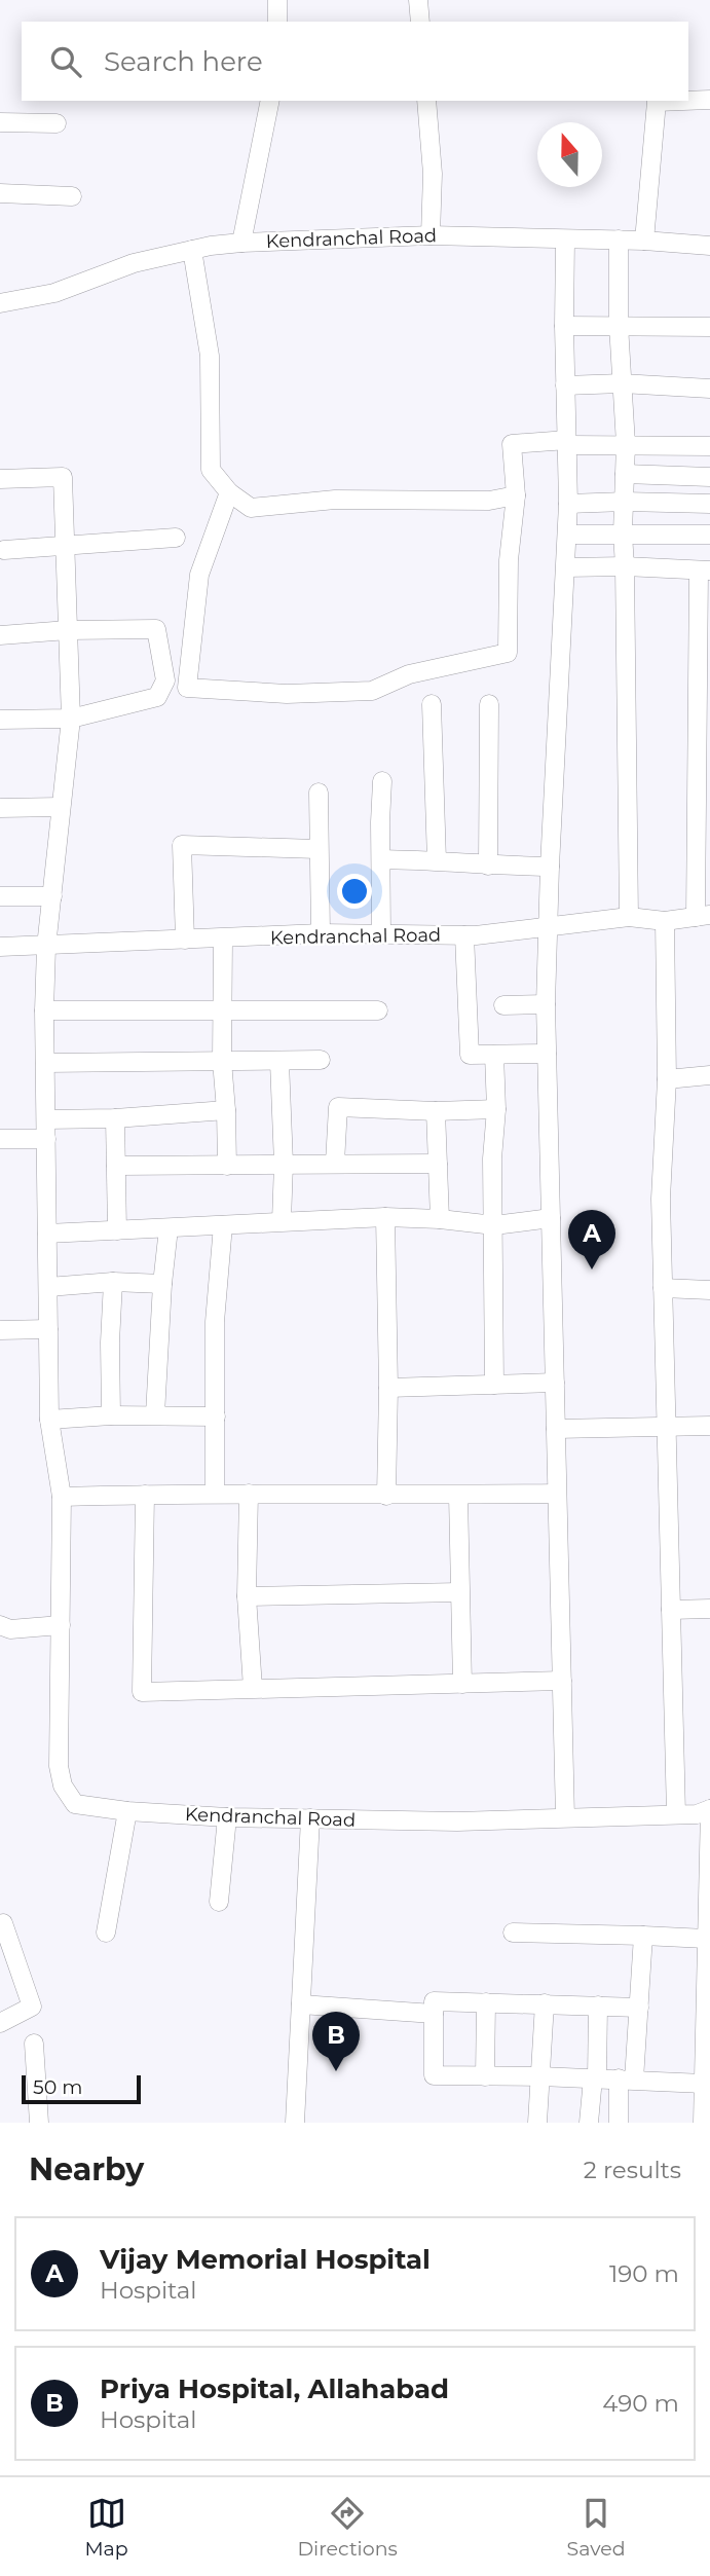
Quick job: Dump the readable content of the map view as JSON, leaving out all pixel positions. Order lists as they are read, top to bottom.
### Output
{
  "streets": {
    "street": ["Kendranchal Road"]
  },
  "scale_bar": "50 m",
  "north": "top",
  "page": {
    "search": "Search here",
    "pins": ["A", "B"],
    "scale": "50 m",
    "heading": ["Nearby", "2 results"],
    "list": [
      {
        "mark": "A",
        "name": "Vijay Memorial Hospital",
        "note": "Hospital",
        "value": "190 m"
      },
      {
        "mark": "B",
        "name": "Priya Hospital, Allahabad",
        "note": "Hospital",
        "value": "490 m"
      }
    ],
    "nav": ["Map", "Directions", "Saved"]
  }
}
